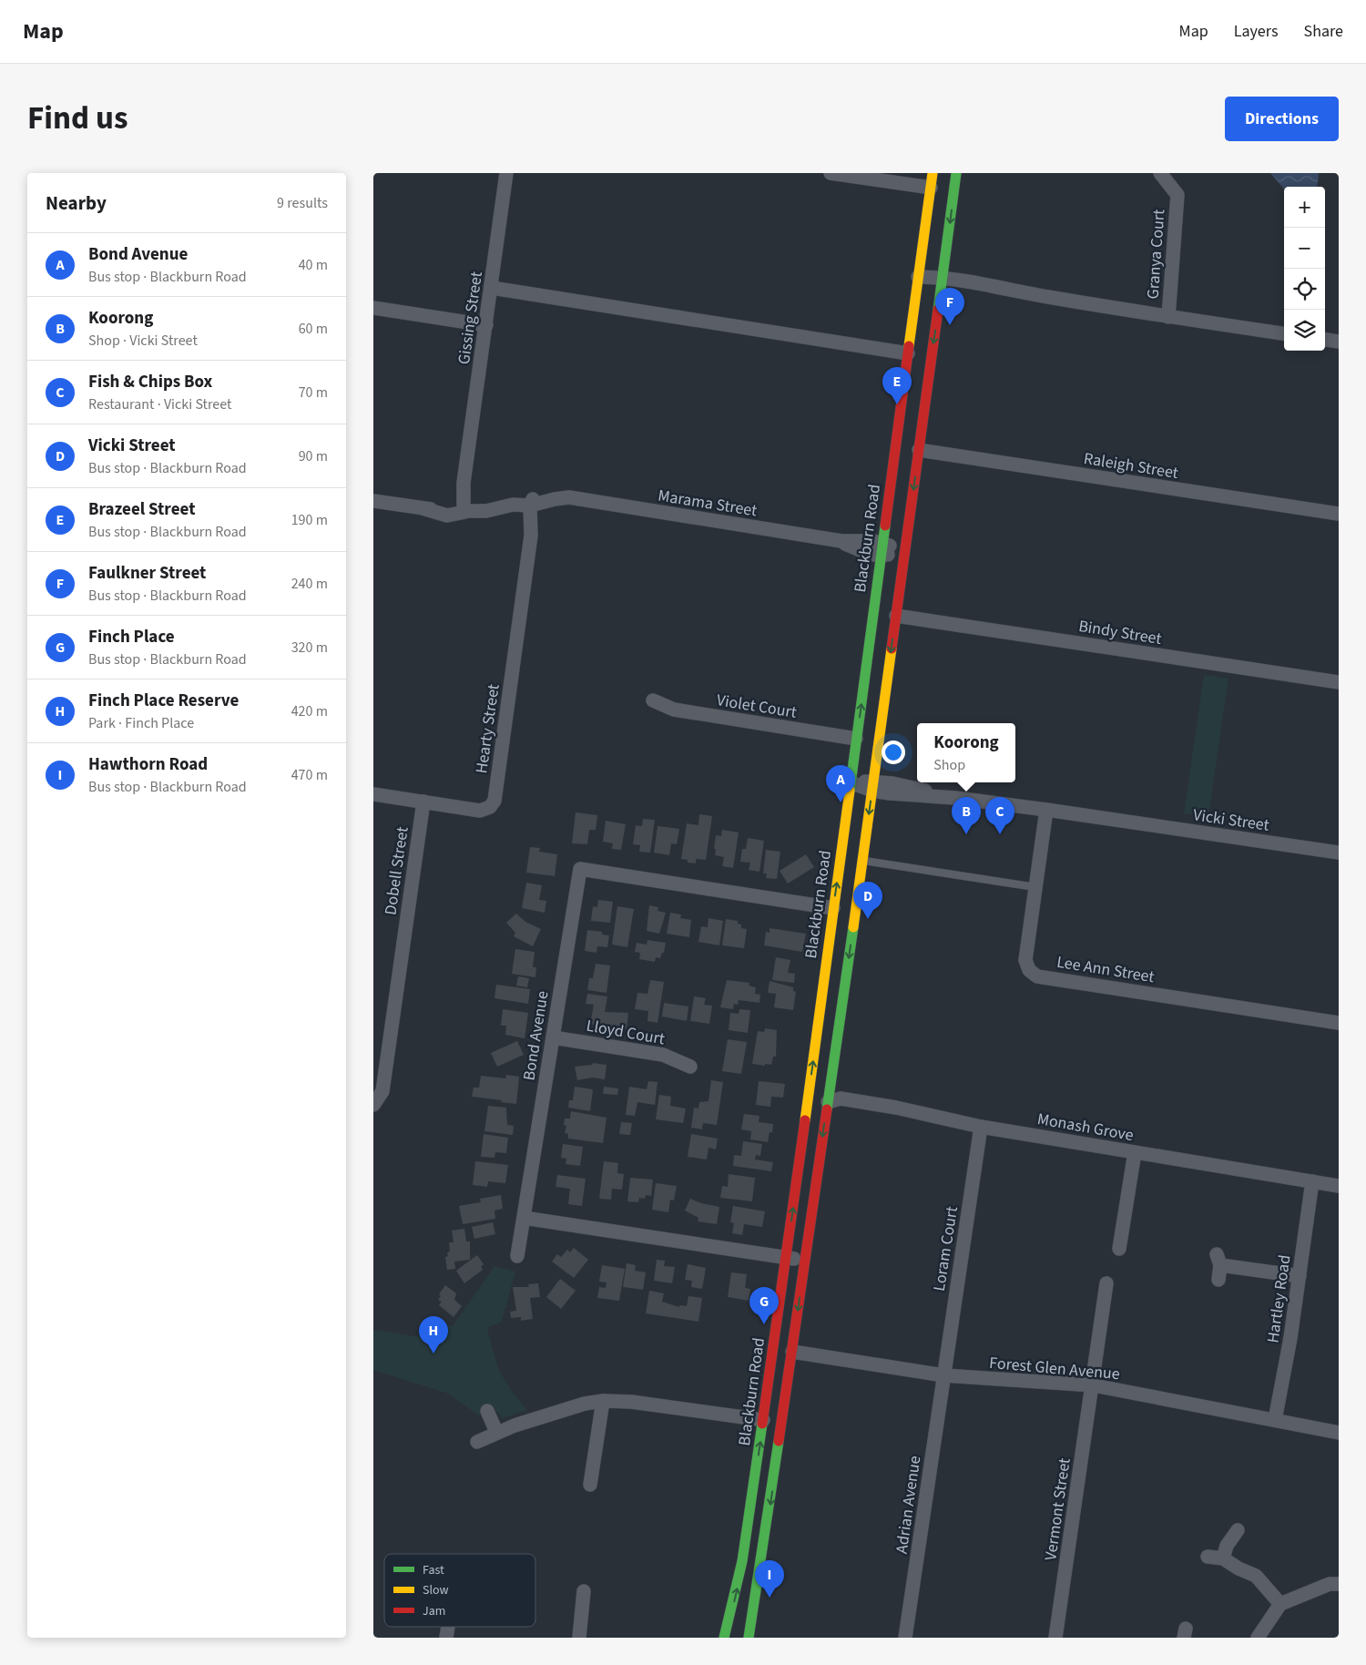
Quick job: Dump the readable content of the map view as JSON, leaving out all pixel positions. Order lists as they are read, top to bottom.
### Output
{
  "streets": {
    "main road": ["Blackburn Road"],
    "street": [
      "Granya Court",
      "Gissing Street",
      "Raleigh Street",
      "Marama Street",
      "Bindy Street",
      "Violet Court",
      "Hearty Street",
      "Vicki Street",
      "Dobell Street",
      "Lee Ann Street",
      "Lloyd Court",
      "Bond Avenue",
      "Monash Grove",
      "Loram Court",
      "Hartley Road",
      "Forest Glen Avenue",
      "Adrian Avenue",
      "Vermont Street"
    ]
  },
  "crossings": [
    ["Gissing Street", "Marama Street"],
    ["Marama Street", "Blackburn Road"],
    ["Marama Street", "Hearty Street"],
    ["Blackburn Road", "Violet Court"],
    ["Blackburn Road", "Vicki Street"],
    ["Blackburn Road", "Bond Avenue"],
    ["Hearty Street", "Dobell Street"],
    ["Vicki Street", "Lee Ann Street"],
    ["Lloyd Court", "Bond Avenue"],
    ["Monash Grove", "Loram Court"],
    ["Monash Grove", "Hartley Road"],
    ["Loram Court", "Forest Glen Avenue"],
    ["Loram Court", "Adrian Avenue"],
    ["Hartley Road", "Forest Glen Avenue"],
    ["Forest Glen Avenue", "Adrian Avenue"],
    ["Forest Glen Avenue", "Vermont Street"]
  ],
  "legend": ["Fast", "Slow", "Jam"],
  "page": {
    "header": "Map",
    "nav": ["Map", "Layers", "Share"],
    "title": "Find us",
    "buttons": "Directions",
    "heading": ["Nearby", "9 results"],
    "map_buttons": ["+", "−"],
    "list": [
      {
        "mark": "A",
        "name": "Bond Avenue",
        "note": "Bus stop · Blackburn Road",
        "value": "40 m"
      },
      {
        "mark": "B",
        "name": "Koorong",
        "note": "Shop · Vicki Street",
        "value": "60 m"
      },
      {
        "mark": "C",
        "name": "Fish & Chips Box",
        "note": "Restaurant · Vicki Street",
        "value": "70 m"
      },
      {
        "mark": "D",
        "name": "Vicki Street",
        "note": "Bus stop · Blackburn Road",
        "value": "90 m"
      },
      {
        "mark": "E",
        "name": "Brazeel Street",
        "note": "Bus stop · Blackburn Road",
        "value": "190 m"
      },
      {
        "mark": "F",
        "name": "Faulkner Street",
        "note": "Bus stop · Blackburn Road",
        "value": "240 m"
      },
      {
        "mark": "G",
        "name": "Finch Place",
        "note": "Bus stop · Blackburn Road",
        "value": "320 m"
      },
      {
        "mark": "H",
        "name": "Finch Place Reserve",
        "note": "Park · Finch Place",
        "value": "420 m"
      },
      {
        "mark": "I",
        "name": "Hawthorn Road",
        "note": "Bus stop · Blackburn Road",
        "value": "470 m"
      }
    ],
    "pins": [
      "F",
      "E",
      "A",
      "B",
      "C",
      "D",
      "G",
      "H",
      "I"
    ],
    "popup": ["Koorong", "Shop"]
  }
}
